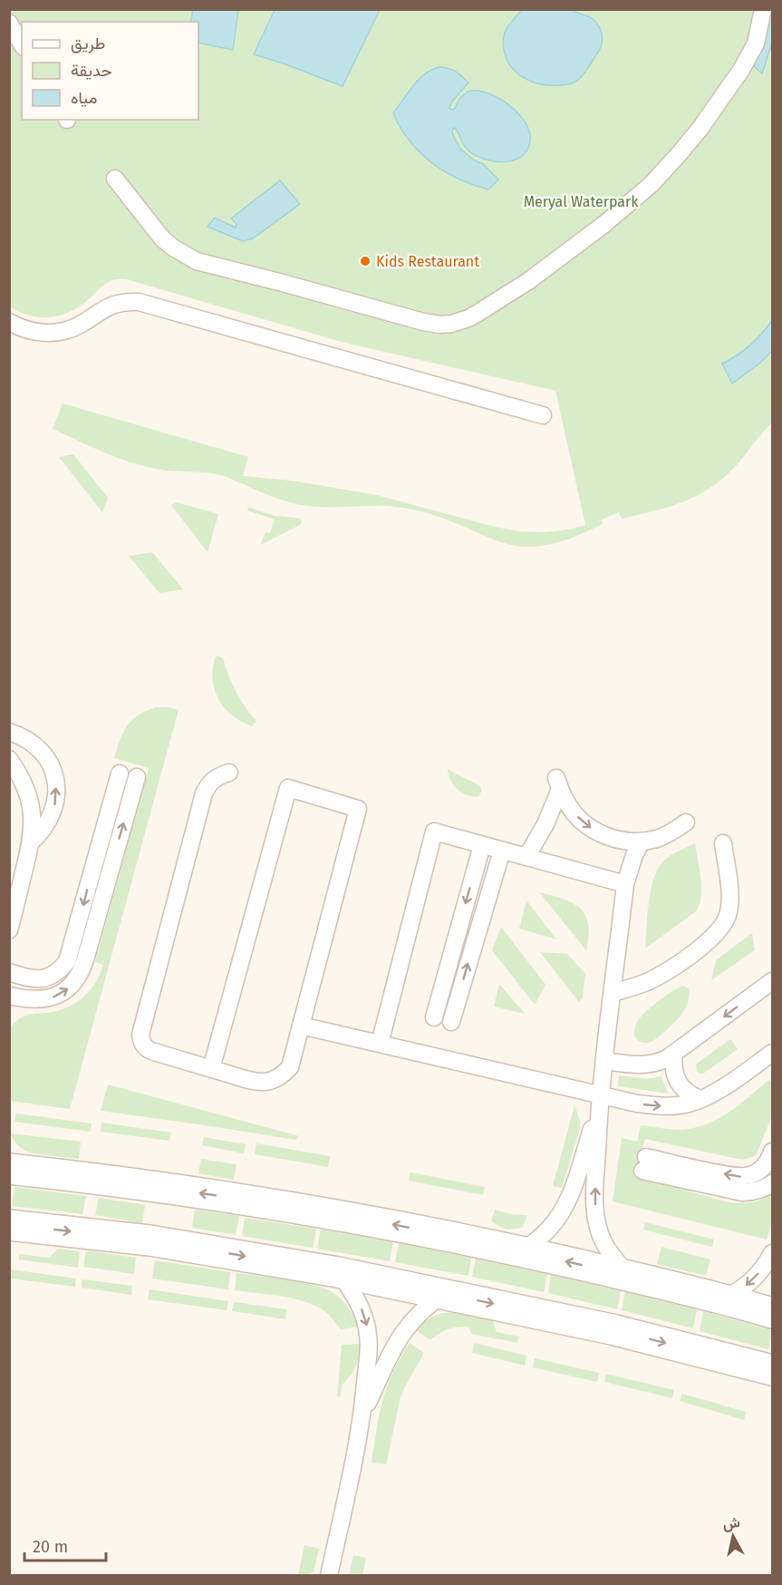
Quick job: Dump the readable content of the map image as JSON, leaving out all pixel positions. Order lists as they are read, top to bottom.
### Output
{
  "parks": ["Meryal Waterpark"],
  "places": ["Kids Restaurant"],
  "legend": ["طريق", "حديقة", "مياه"],
  "scale_bar": "20 m",
  "north": "top"
}
